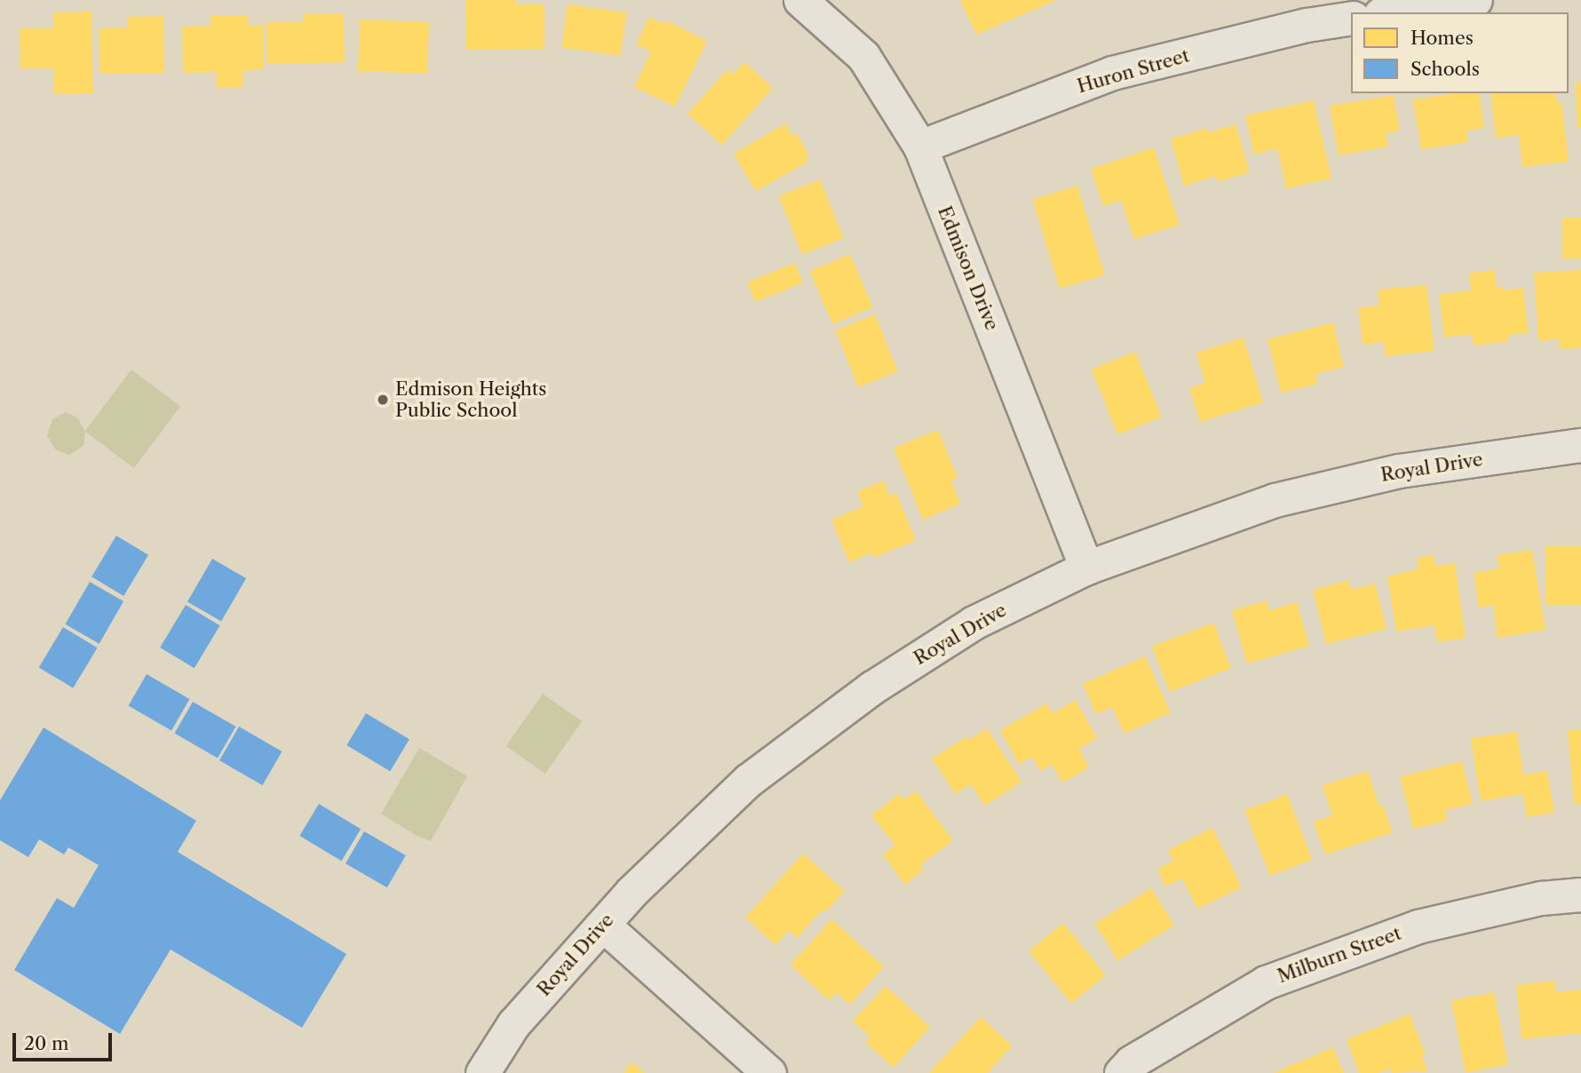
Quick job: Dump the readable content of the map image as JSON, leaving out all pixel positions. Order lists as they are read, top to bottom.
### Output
{
  "streets": {
    "street": [
      "Huron Street",
      "Edmison Drive",
      "Royal Drive",
      "Milburn Street"
    ]
  },
  "crossings": [
    ["Huron Street", "Edmison Drive"],
    ["Edmison Drive", "Royal Drive"]
  ],
  "places": ["Edmison Heights Public School"],
  "legend": ["Homes", "Schools"],
  "scale_bar": "20 m"
}
